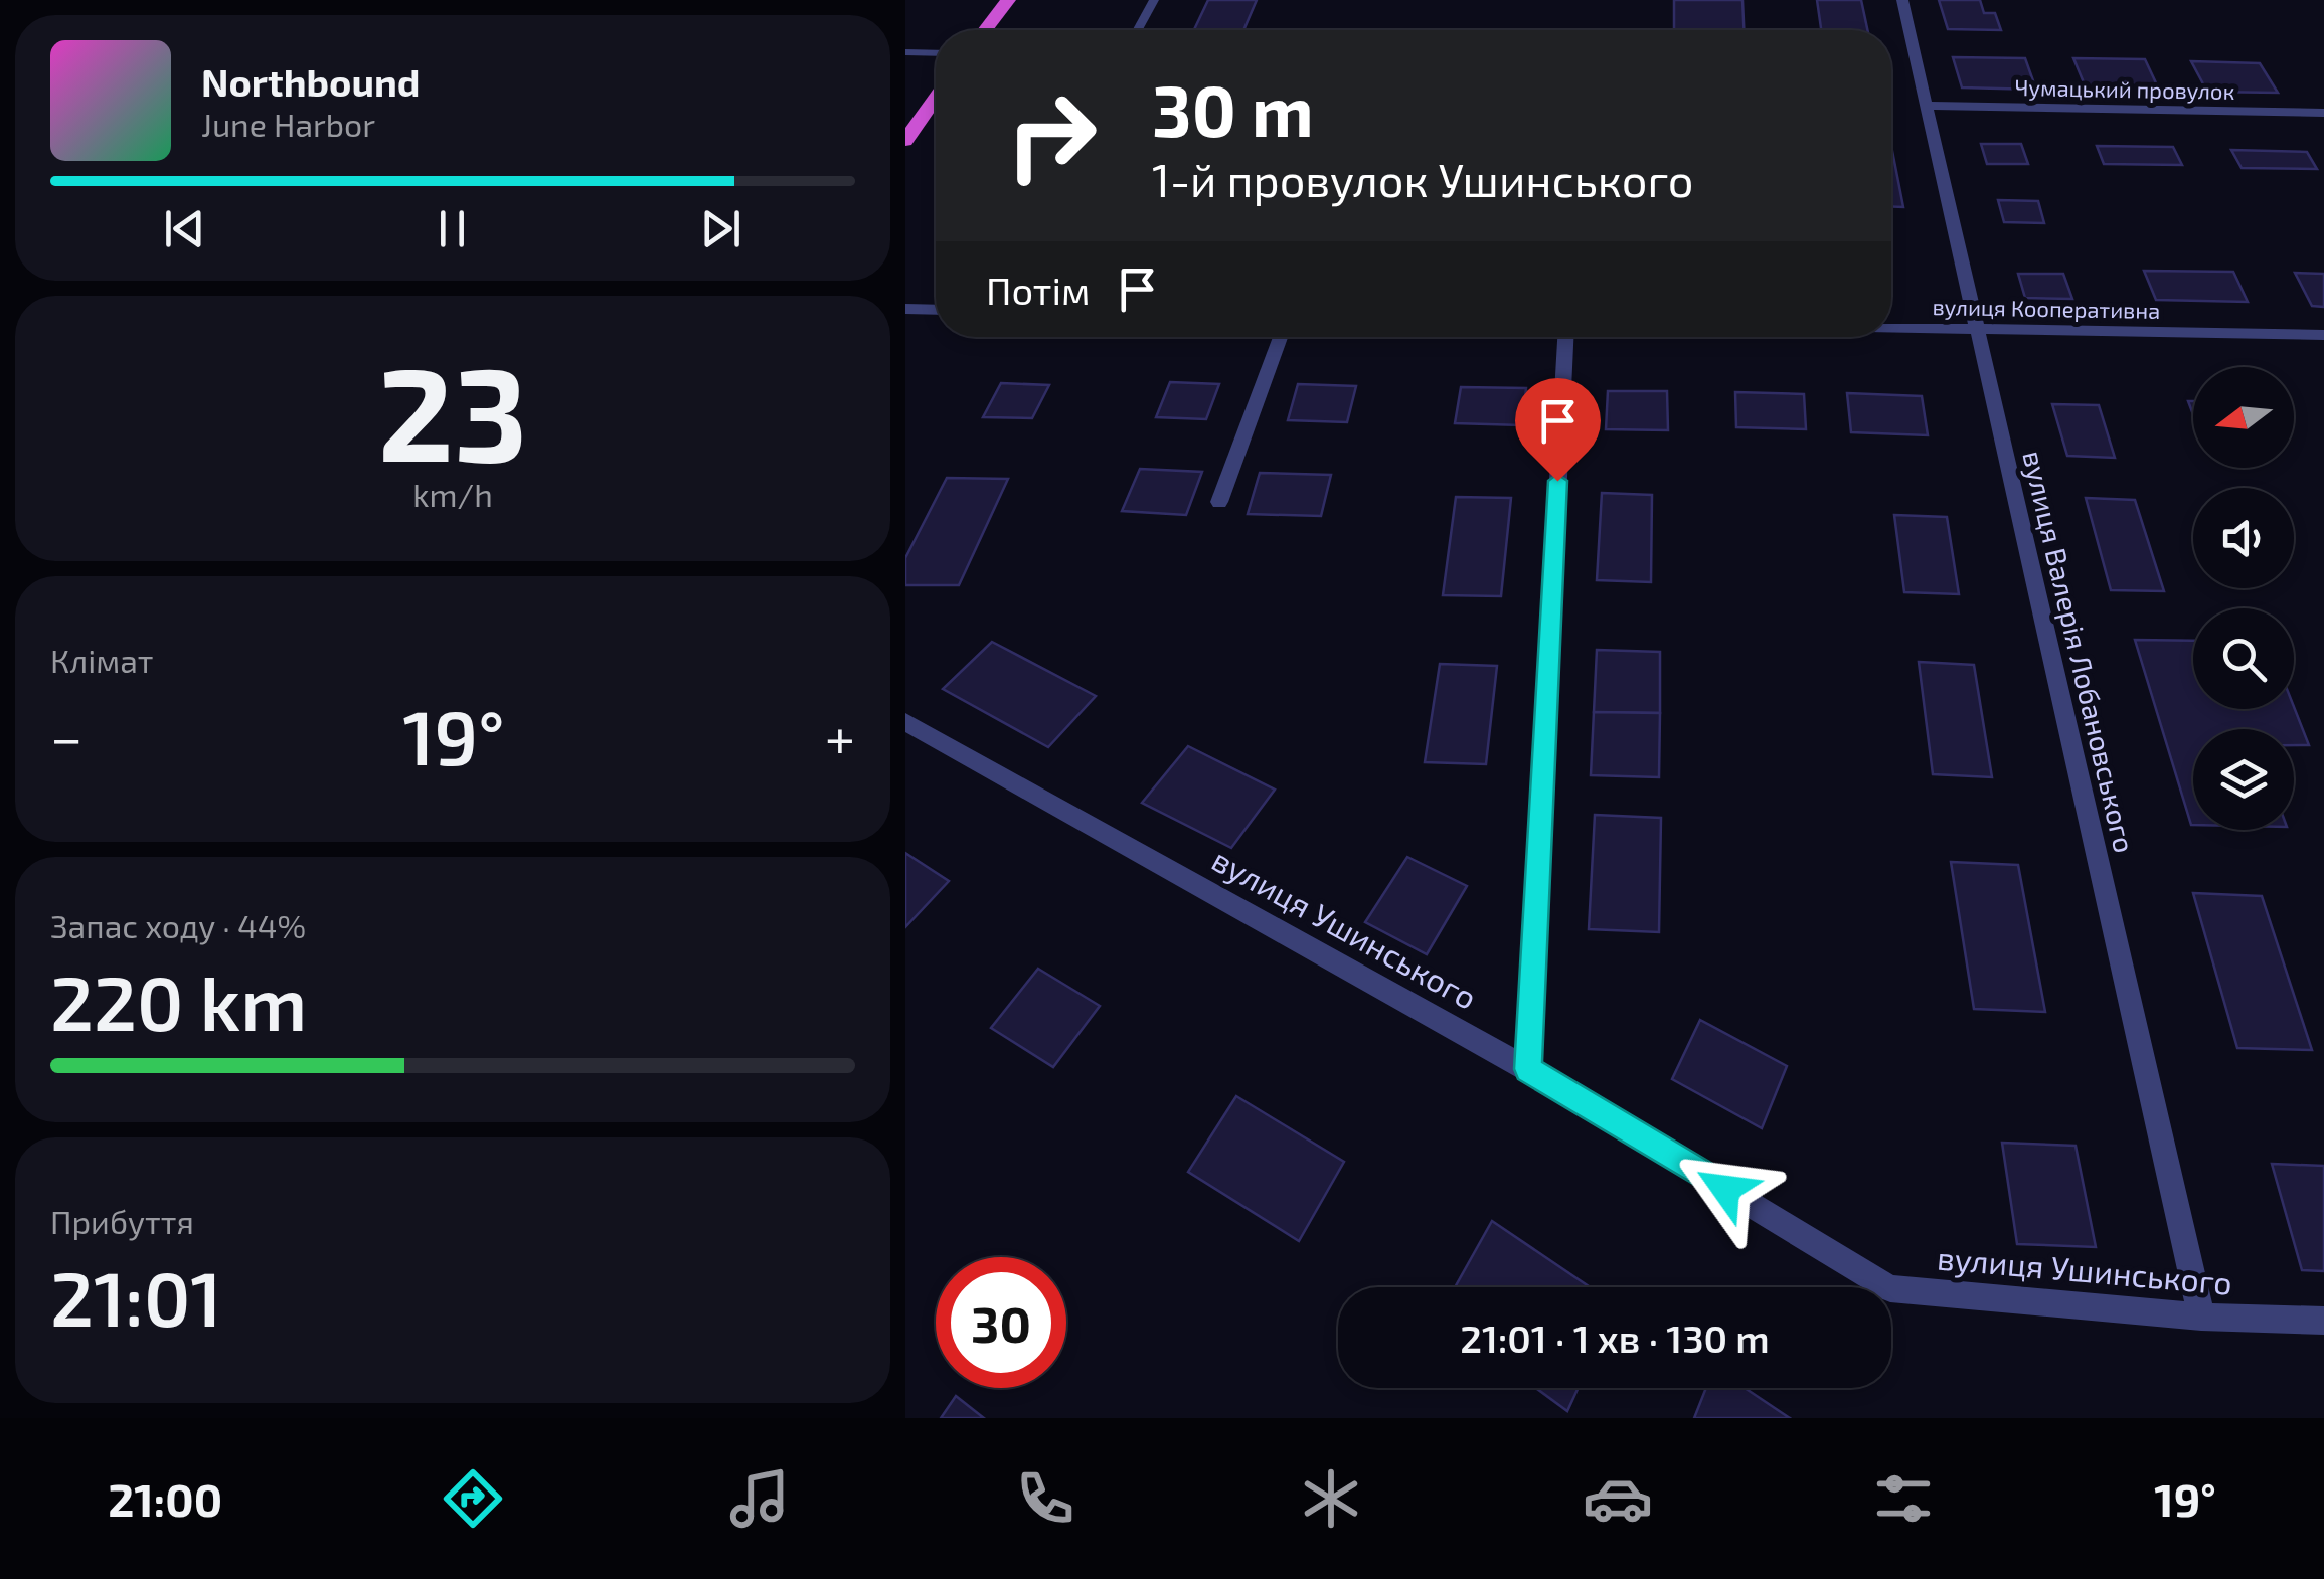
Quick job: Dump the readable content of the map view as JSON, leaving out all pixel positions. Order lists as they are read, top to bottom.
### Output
{
  "streets": {
    "street": [
      "Чумацький провулок",
      "вулиця Кооперативна",
      "вулиця Валерія Лобановського",
      "вулиця Ушинського"
    ]
  },
  "crossings": [
    ["Чумацький провулок", "вулиця Валерія Лобановського"],
    ["вулиця Кооперативна", "вулиця Валерія Лобановського"],
    ["вулиця Валерія Лобановського", "вулиця Ушинського"]
  ],
  "north": "left",
  "page": {
    "turn": ["30 m", "1-й провулок Ушинського"],
    "song": ["Northbound", "June Harbor"],
    "then": "Потім",
    "tile": [
      ["23", "km/h"],
      "Клімат",
      ["Запас ходу · 44%", "220 km"],
      ["Прибуття", "21:01"]
    ],
    "heat": ["−", "19°", "+"],
    "limit": "30",
    "trip": "21:01 · 1 хв · 130 m",
    "tabs": ["21:00", "19°"]
  }
}
